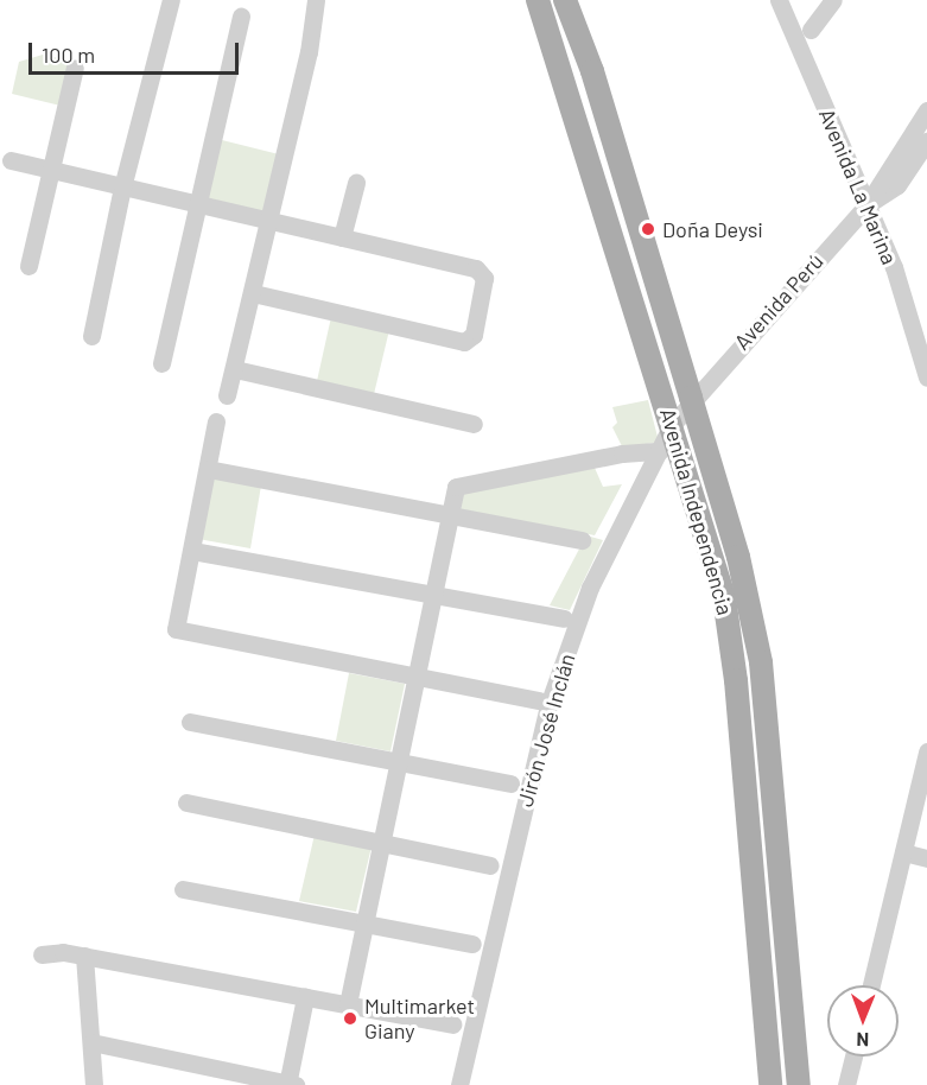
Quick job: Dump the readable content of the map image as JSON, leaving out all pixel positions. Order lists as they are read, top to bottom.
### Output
{
  "streets": {
    "main road": ["Avenida Independencia"],
    "street": ["Avenida La Marina", "Avenida Perú", "Jirón José Inclán"]
  },
  "crossings": [
    ["Avenida La Marina", "Avenida Perú"],
    ["Avenida Perú", "Avenida Independencia"],
    ["Avenida Perú", "Jirón José Inclán"],
    ["Avenida Independencia", "Jirón José Inclán"]
  ],
  "places": ["Doña Deysi", "Multimarket Giany"],
  "scale_bar": "100 m",
  "north": "bottom"
}
